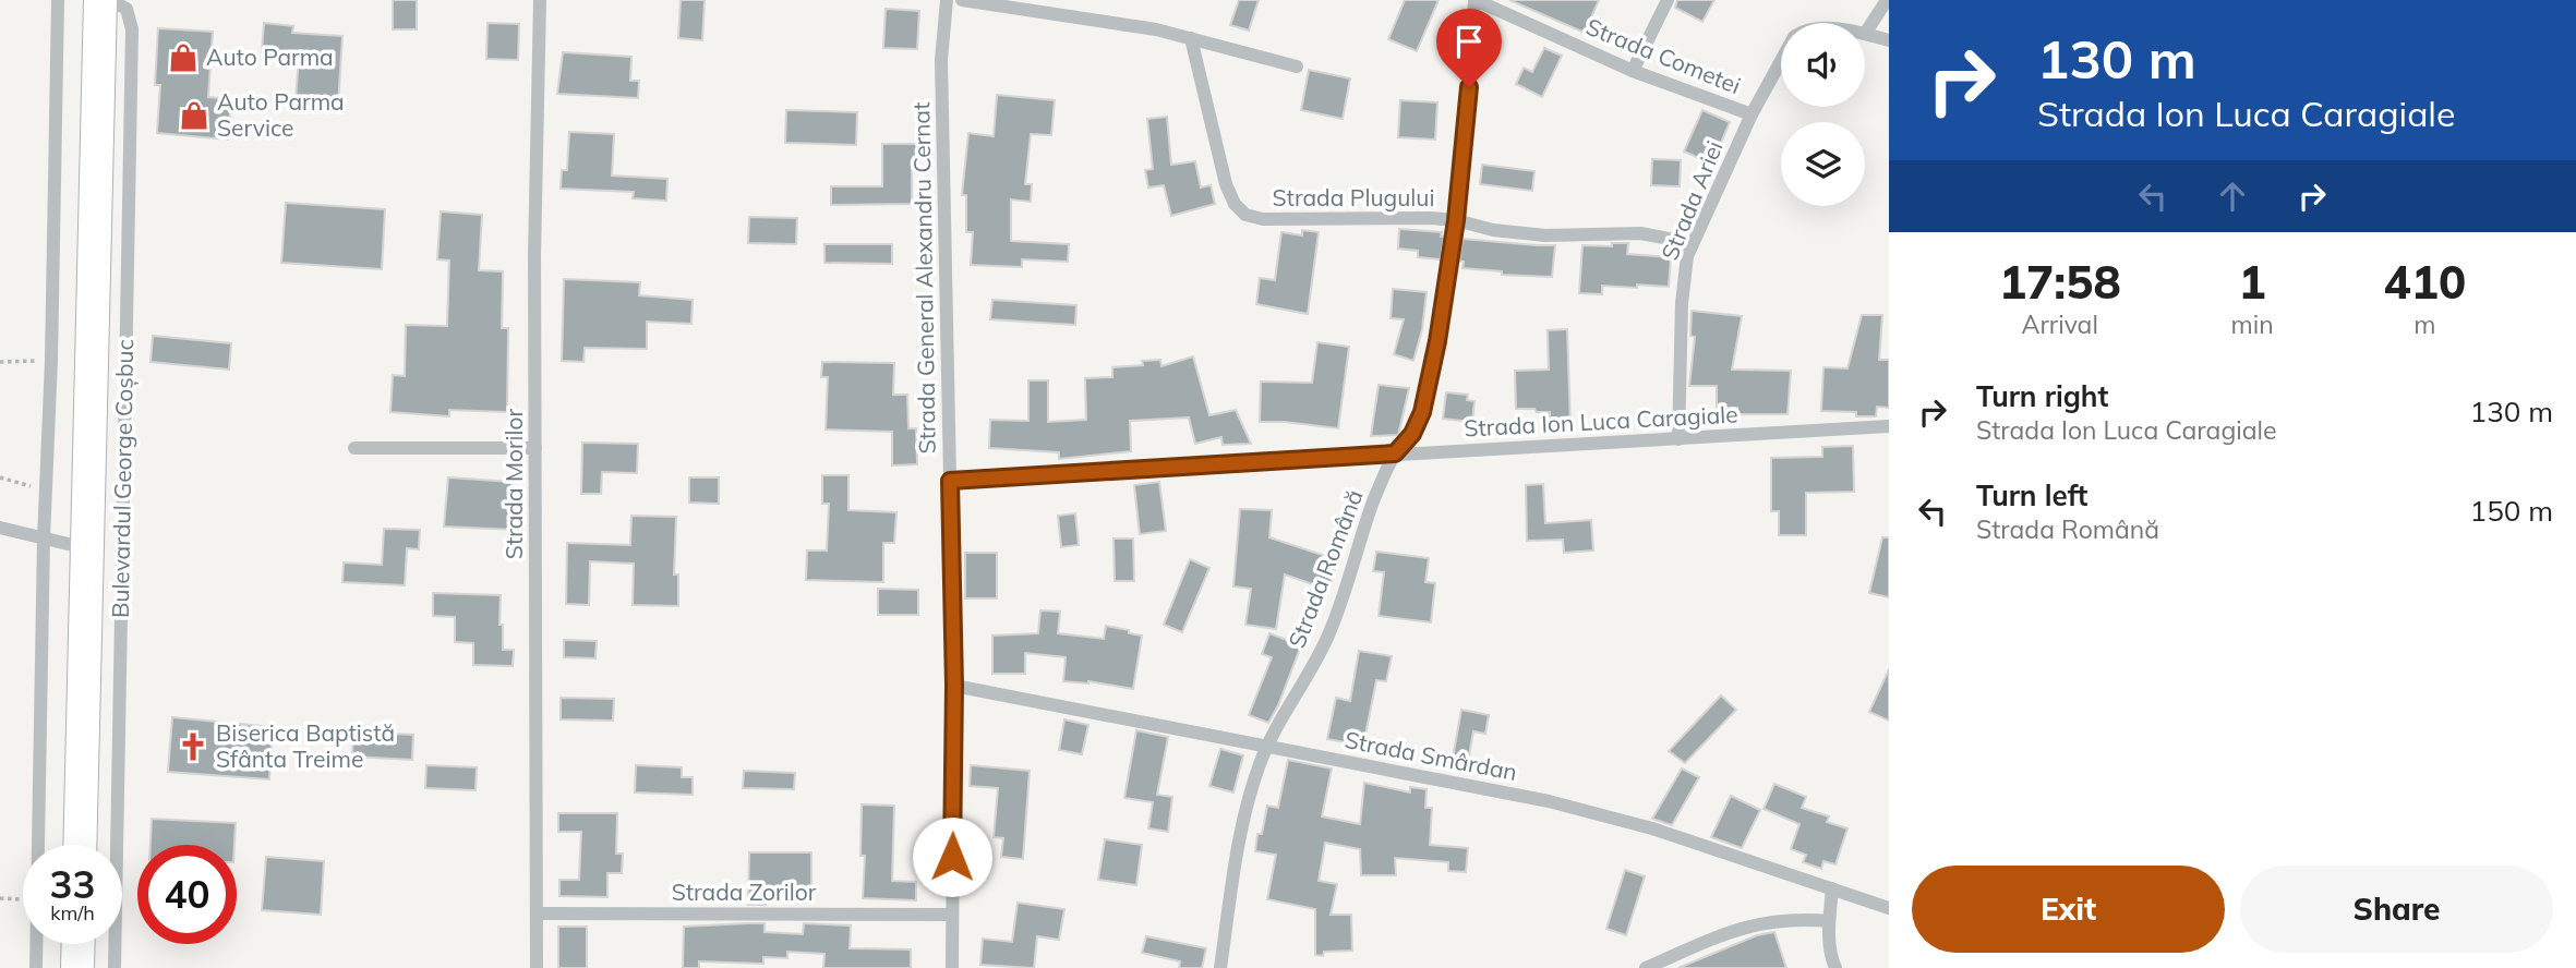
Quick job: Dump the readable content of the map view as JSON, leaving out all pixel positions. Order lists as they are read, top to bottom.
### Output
{
  "streets": {
    "main road": ["Bulevardul George Coșbuc"],
    "street": [
      "Strada Cometei",
      "Strada Plugului",
      "Strada Ariei",
      "Strada General Alexandru Cernat",
      "Strada Ion Luca Caragiale",
      "Strada Morilor",
      "Strada Română",
      "Strada Smârdan",
      "Strada Zorilor"
    ]
  },
  "crossings": [
    ["Strada Cometei", "Strada Ariei"],
    ["Strada Cometei", "Strada Română"],
    ["Strada Plugului", "Strada Ariei"],
    ["Strada Plugului", "Strada Română"],
    ["Strada Ariei", "Strada Ion Luca Caragiale"],
    ["Strada General Alexandru Cernat", "Strada Ion Luca Caragiale"],
    ["Strada General Alexandru Cernat", "Strada Smârdan"],
    ["Strada General Alexandru Cernat", "Strada Zorilor"],
    ["Strada Ion Luca Caragiale", "Strada Română"],
    ["Strada Morilor", "Strada Zorilor"],
    ["Strada Română", "Strada Smârdan"]
  ],
  "places": {
    "shop": ["Auto Parma", "Auto Parma Service"],
    "church": ["Biserica Baptistă Sfânta Treime"]
  },
  "page": {
    "turn": ["130 m", "Strada Ion Luca Caragiale"],
    "eta": [
      "17:58",
      "Arrival",
      "1",
      "min",
      "410",
      "m"
    ],
    "list": [
      {
        "name": "Turn right",
        "note": "Strada Ion Luca Caragiale",
        "value": "130 m"
      },
      {
        "name": "Turn left",
        "note": "Strada Română",
        "value": "150 m"
      }
    ],
    "speed": "33 km/h",
    "limit": "40",
    "buttons": ["Exit", "Share"]
  }
}
